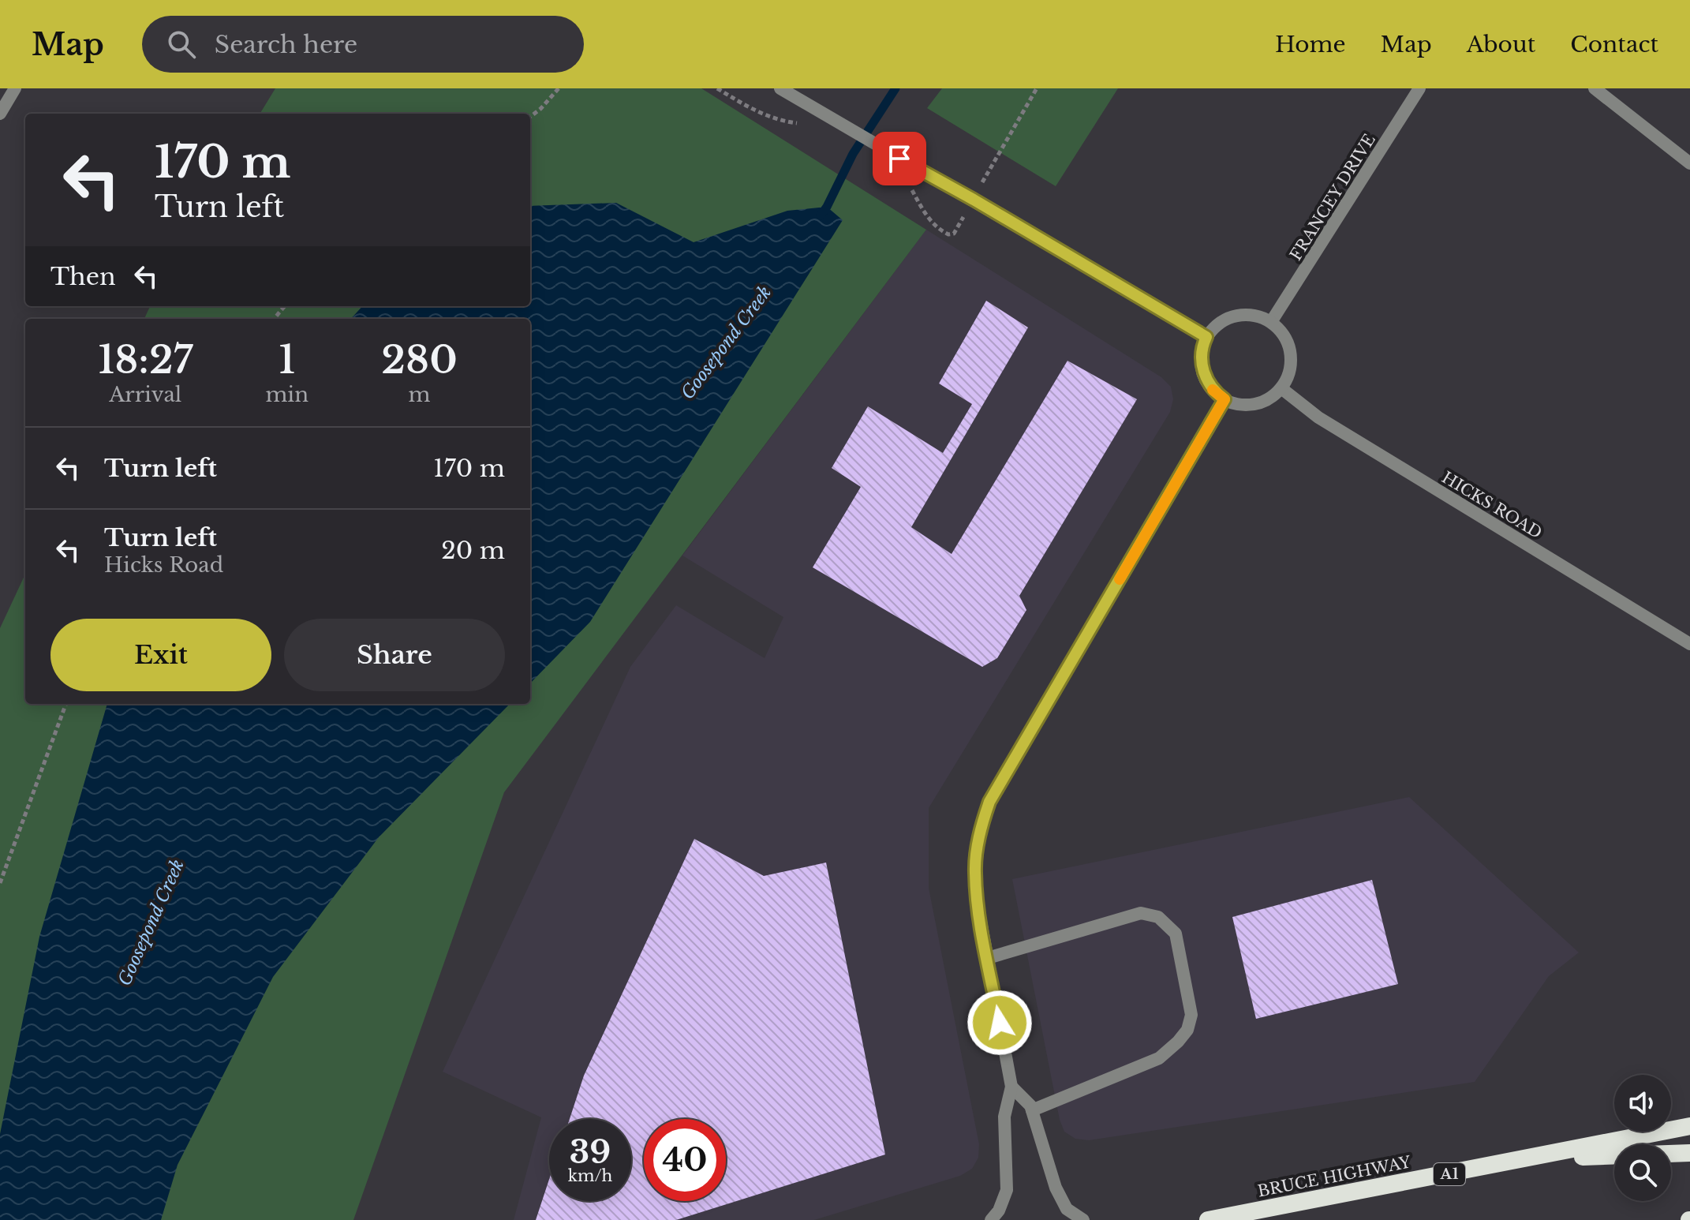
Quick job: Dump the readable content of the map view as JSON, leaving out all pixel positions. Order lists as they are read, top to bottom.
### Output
{
  "streets": {
    "highway": ["A1", "BRUCE HIGHWAY"],
    "street": ["FRANCEY DRIVE", "HICKS ROAD"]
  },
  "crossings": [
    ["FRANCEY DRIVE", "HICKS ROAD"]
  ],
  "water": ["Goosepond Creek"],
  "page": {
    "header": "Map",
    "search": "Search here",
    "nav": [
      "Home",
      "Map",
      "About",
      "Contact"
    ],
    "turn": ["170 m", "Turn left"],
    "then": "Then",
    "eta": [
      "18:27",
      "Arrival",
      "1",
      "min",
      "280",
      "m"
    ],
    "list": [
      {
        "name": "Turn left",
        "value": "170 m"
      },
      {
        "name": "Turn left",
        "note": "Hicks Road",
        "value": "20 m"
      }
    ],
    "buttons": ["Exit", "Share"],
    "speed": "39 km/h",
    "limit": "40"
  }
}
